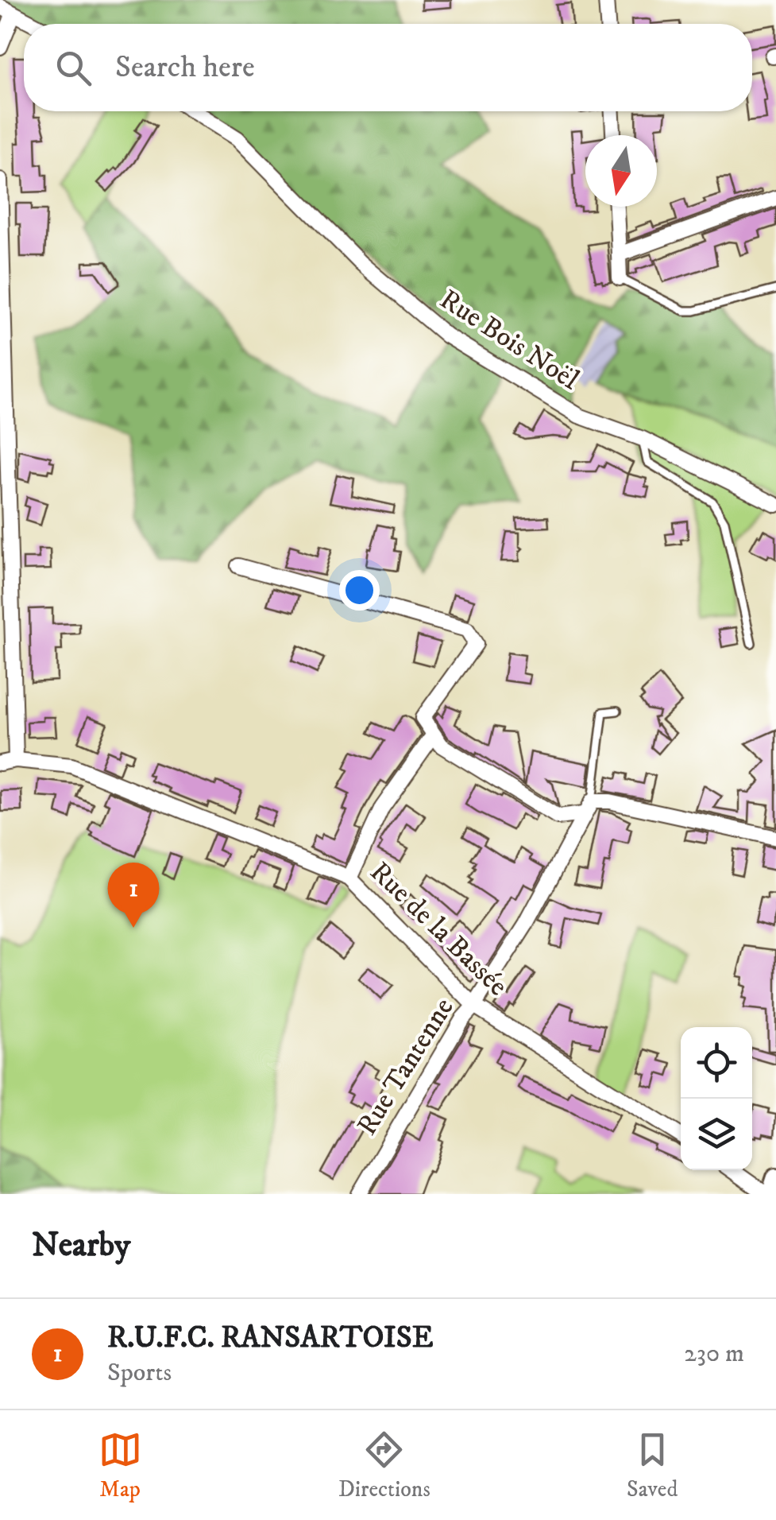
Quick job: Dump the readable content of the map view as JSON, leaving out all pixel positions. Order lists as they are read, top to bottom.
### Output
{
  "streets": {
    "street": ["Rue Bois Noël", "Rue de la Bassée", "Rue Tantenne"]
  },
  "crossings": [
    ["Rue de la Bassée", "Rue Tantenne"]
  ],
  "north": "bottom",
  "page": {
    "search": "Search here",
    "pins": "1",
    "heading": "Nearby",
    "list": [
      {
        "mark": "1",
        "name": "R.U.F.C. RANSARTOISE",
        "note": "Sports",
        "value": "230 m"
      }
    ],
    "nav": ["Map", "Directions", "Saved"]
  }
}
